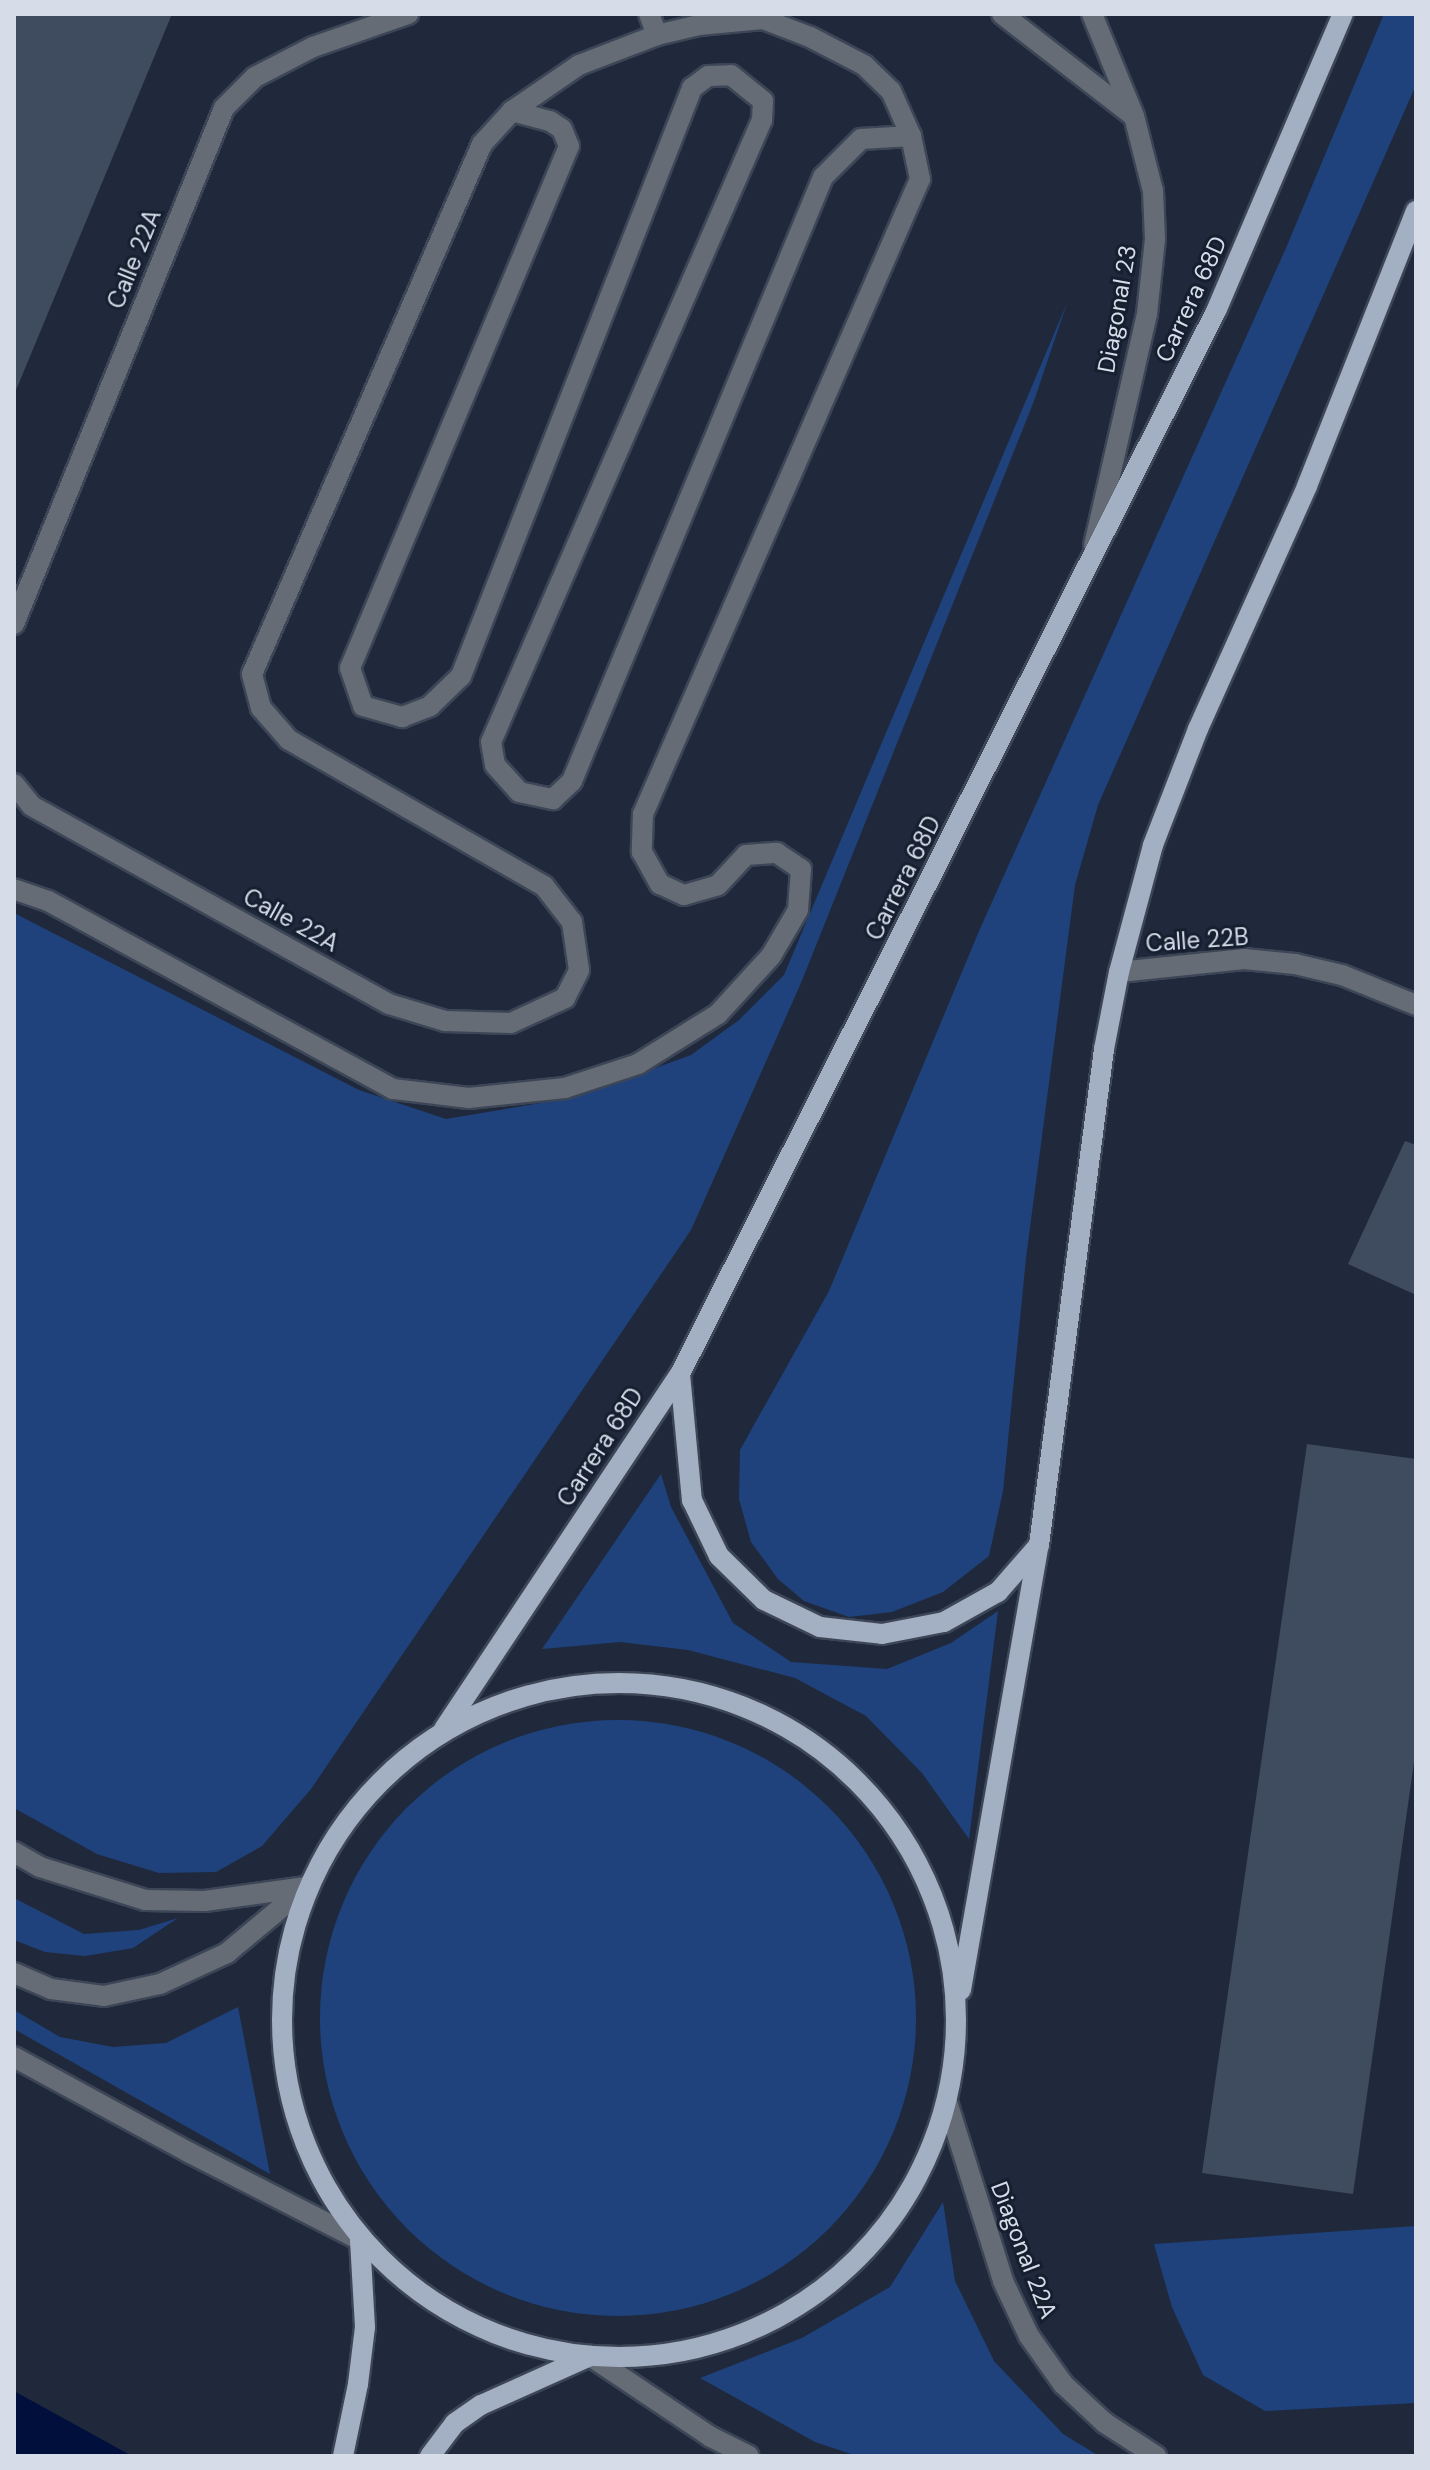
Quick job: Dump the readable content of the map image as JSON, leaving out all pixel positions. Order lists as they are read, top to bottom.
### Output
{
  "streets": {
    "main road": ["Carrera 68D"],
    "street": [
      "Calle 22A",
      "Diagonal 23",
      "Calle 22B",
      "Diagonal 22A"
    ]
  },
  "crossings": [
    ["Carrera 68D", "Diagonal 23"]
  ]
}
